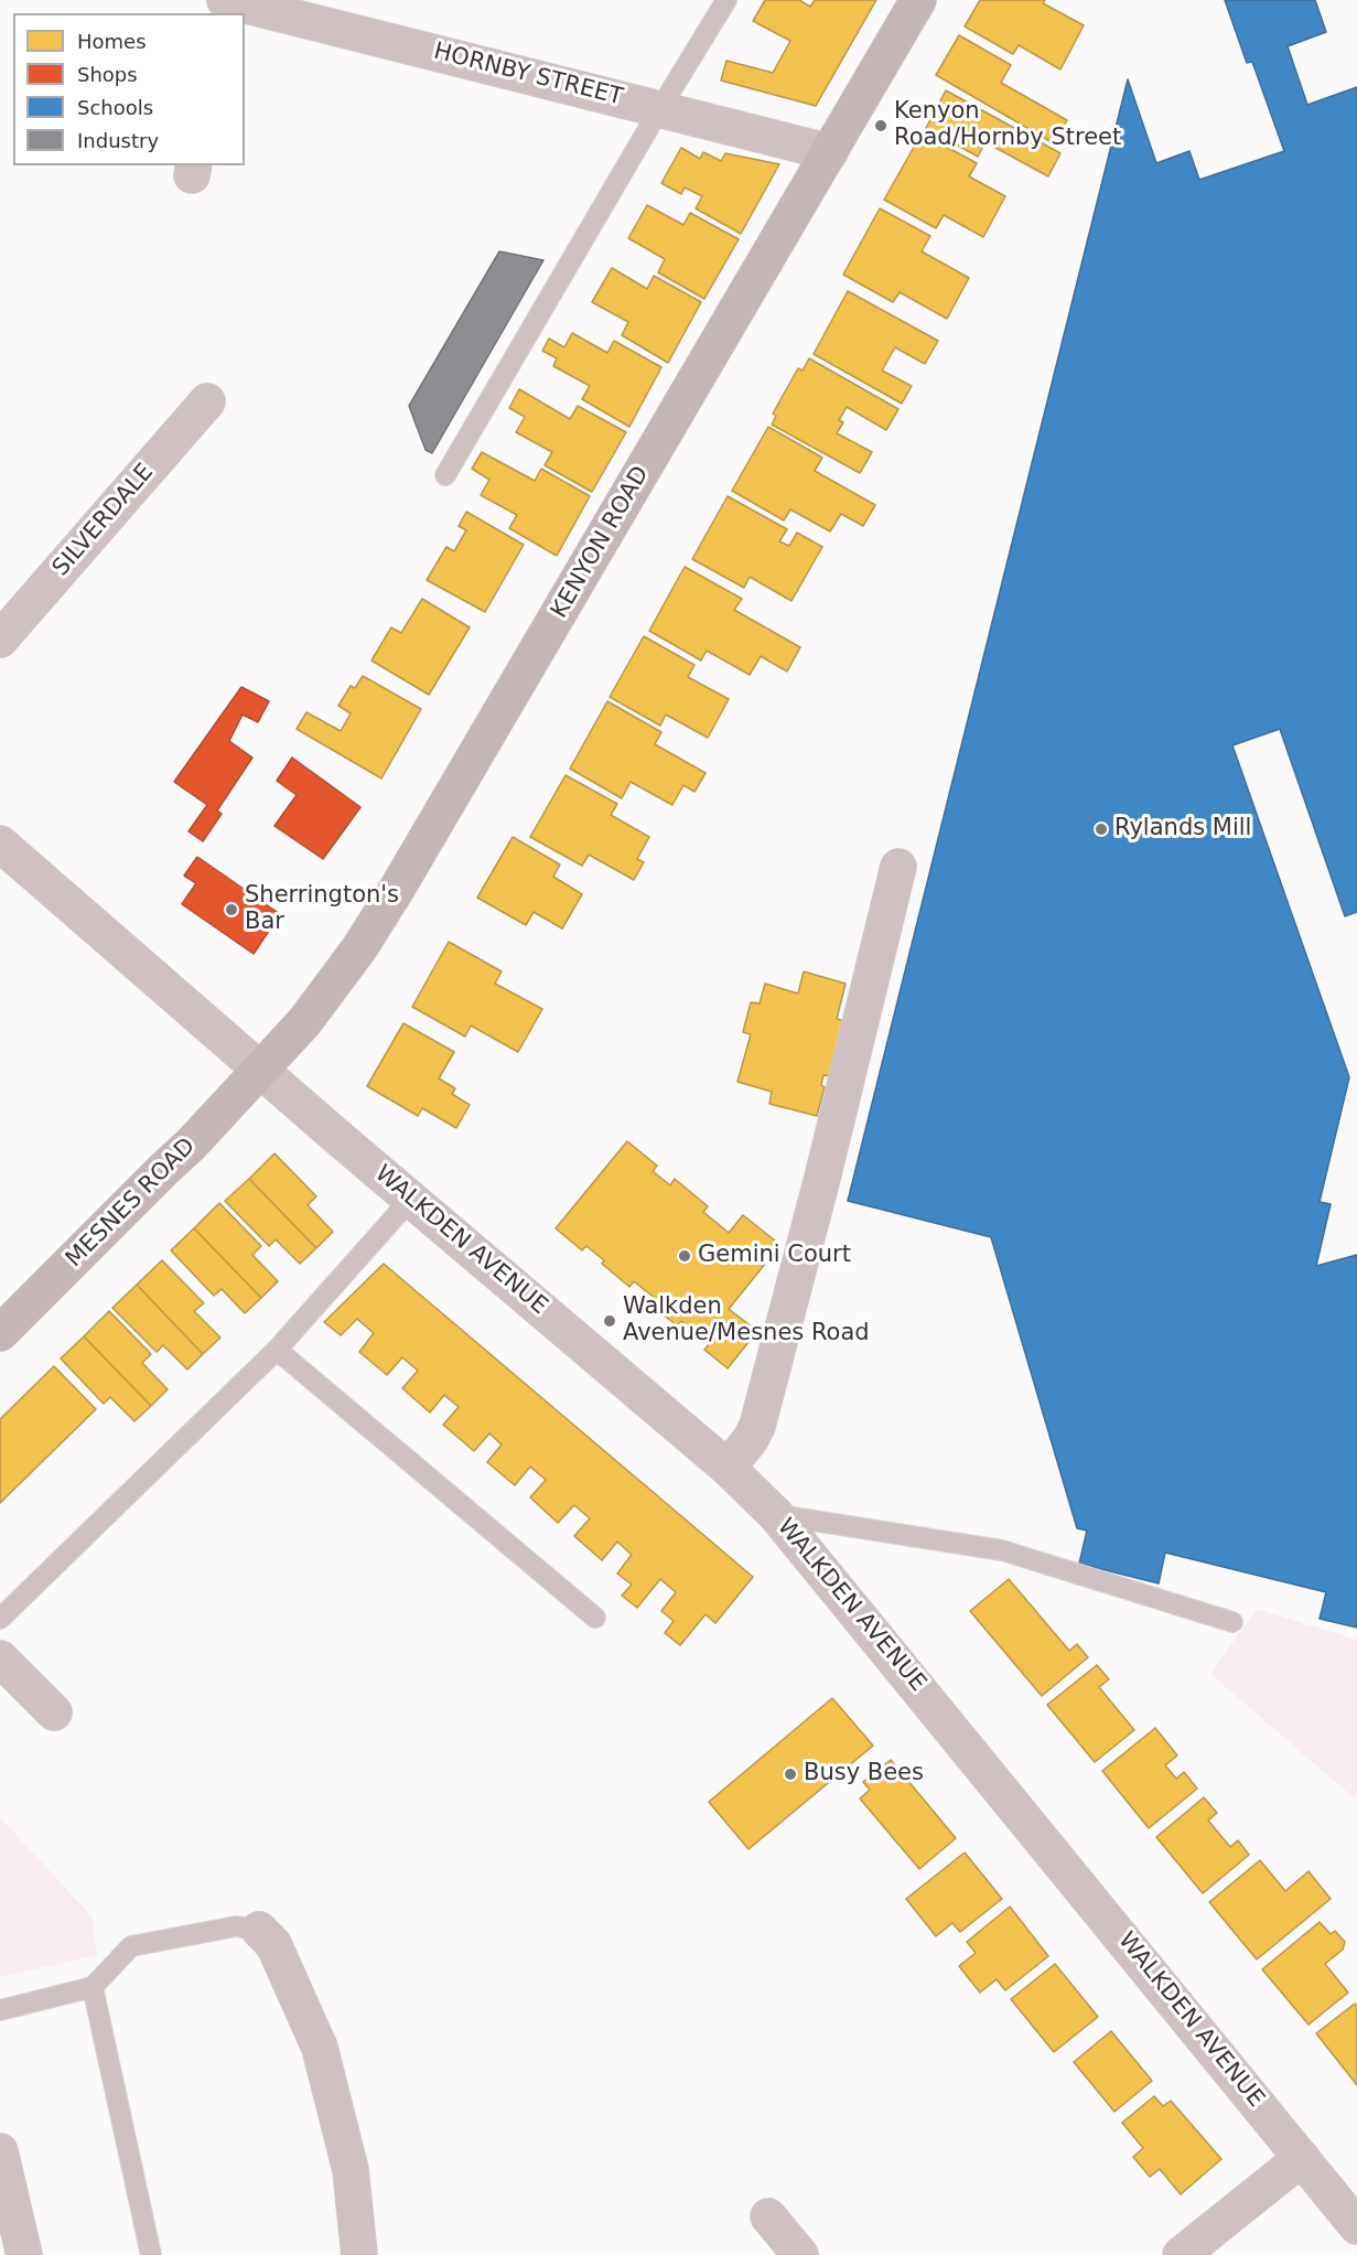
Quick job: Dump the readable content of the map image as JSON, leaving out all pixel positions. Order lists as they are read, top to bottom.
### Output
{
  "streets": {
    "main road": ["KENYON ROAD", "MESNES ROAD"],
    "street": ["HORNBY STREET", "SILVERDALE", "WALKDEN AVENUE"]
  },
  "crossings": [
    ["HORNBY STREET", "KENYON ROAD"],
    ["KENYON ROAD", "MESNES ROAD"],
    ["KENYON ROAD", "WALKDEN AVENUE"],
    ["MESNES ROAD", "WALKDEN AVENUE"]
  ],
  "places": [
    "Kenyon Road/Hornby Street",
    "Rylands Mill",
    "Sherrington's Bar",
    "Gemini Court",
    "Walkden Avenue/Mesnes Road",
    "Busy Bees"
  ],
  "legend": [
    "Homes",
    "Shops",
    "Schools",
    "Industry"
  ]
}
